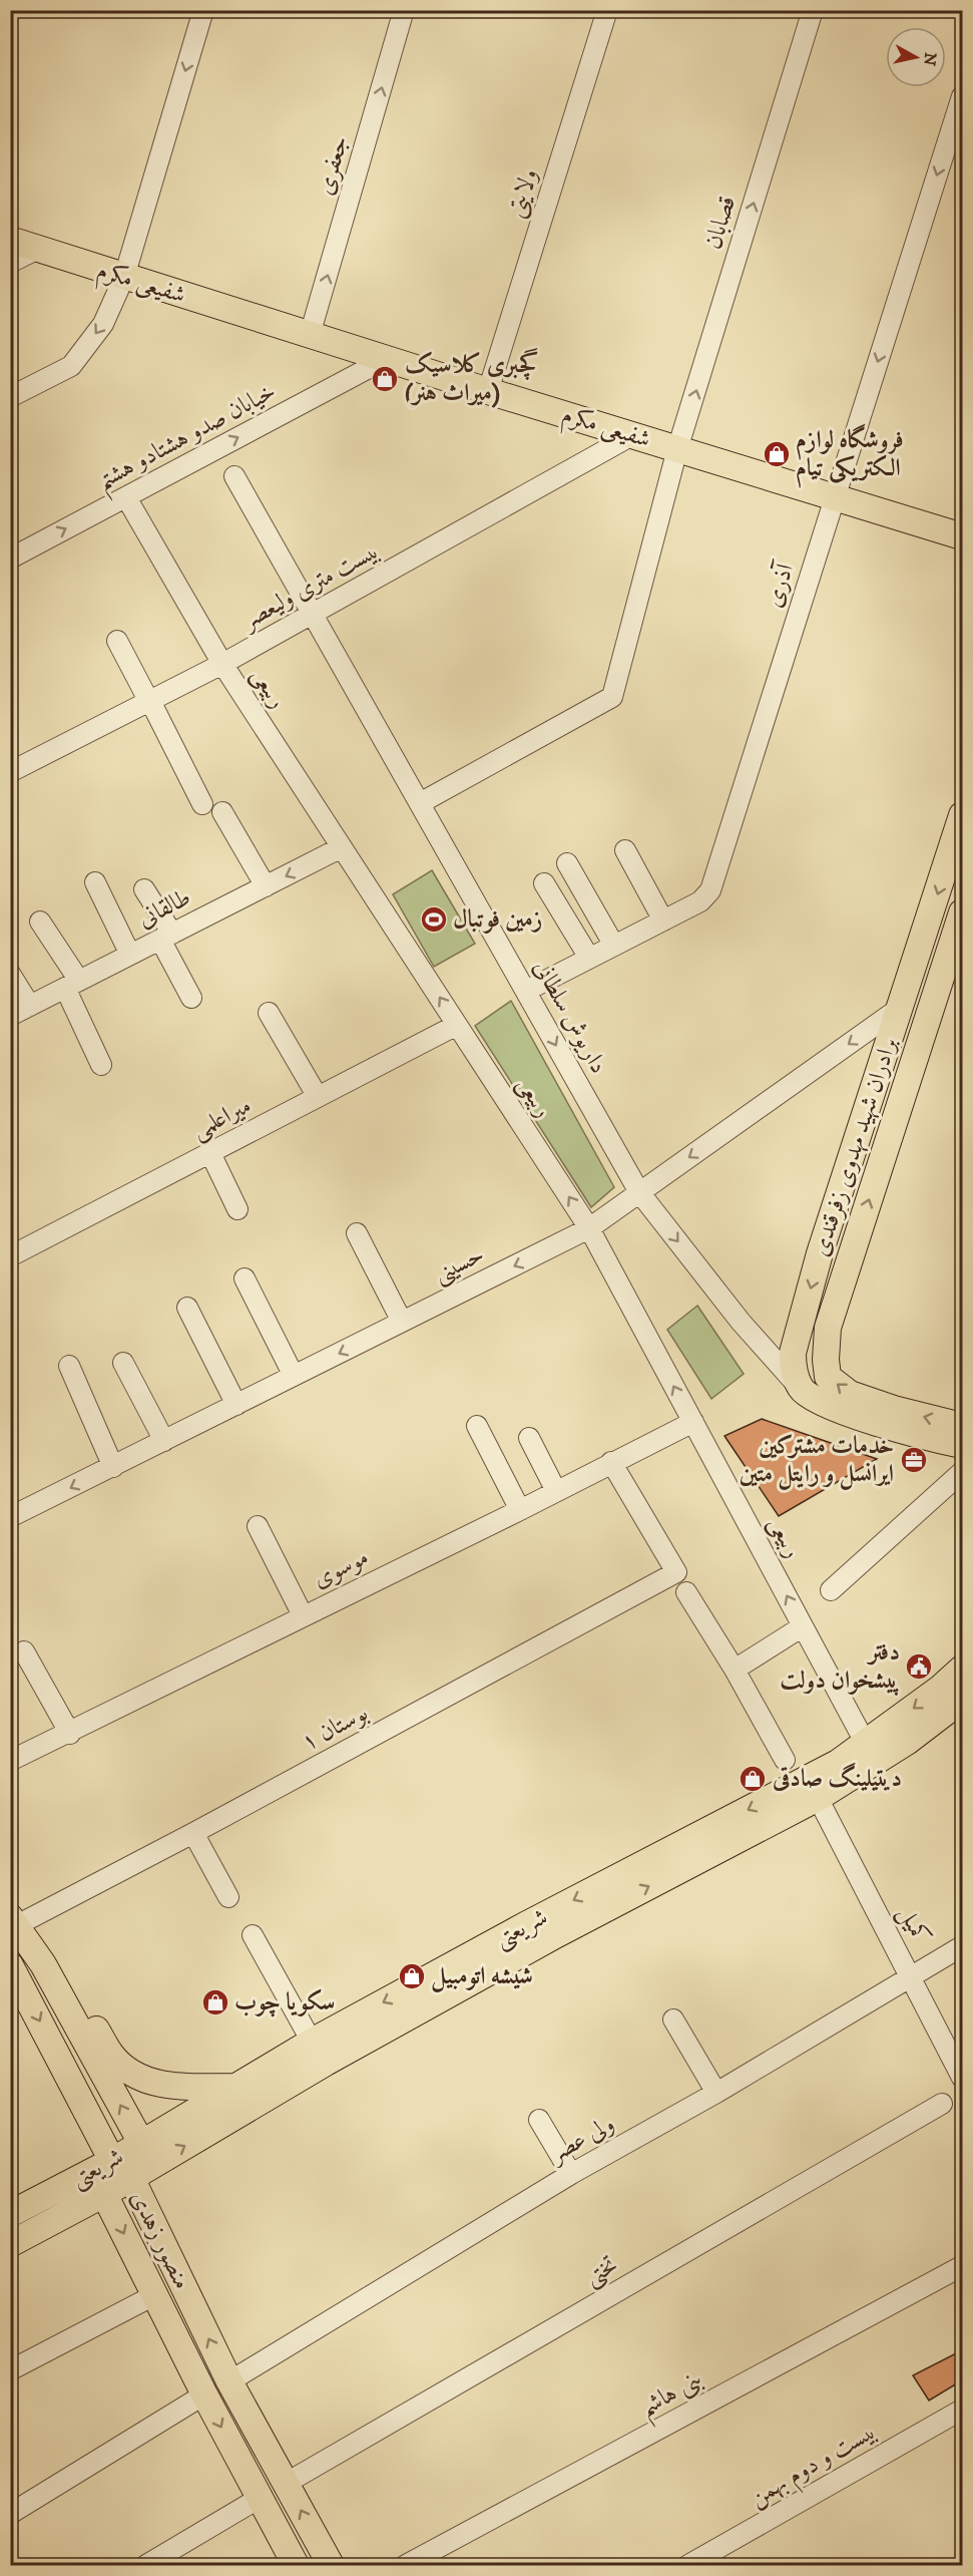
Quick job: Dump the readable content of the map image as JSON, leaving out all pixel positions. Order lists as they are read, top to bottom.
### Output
{
  "streets": {
    "main road": [
      "شفیعی مکرم",
      "برادران شهید مهدوی زفرقندی",
      "شریعتی",
      "منصور زهدی"
    ],
    "street": [
      "جعفری",
      "ولایتی",
      "قصابان",
      "خیابان صدو هشتادو هشتم",
      "بیست متری ولیعصر",
      "آذری",
      "ربیعی",
      "طالقانی",
      "داریوش سلطانی",
      "میراعلمی",
      "حسینی",
      "موسوی",
      "بوستان ۱",
      "کمیل",
      "ولی عصر",
      "تختی",
      "بنی هاشم",
      "بیست و دوم بهمن"
    ]
  },
  "crossings": [
    ["جعفری", "شفیعی مکرم"],
    ["ولایتی", "شفیعی مکرم"],
    ["قصابان", "شفیعی مکرم"],
    ["قصابان", "داریوش سلطانی"],
    ["شفیعی مکرم", "خیابان صدو هشتادو هشتم"],
    ["شفیعی مکرم", "بیست متری ولیعصر"],
    ["شفیعی مکرم", "آذری"],
    ["خیابان صدو هشتادو هشتم", "ربیعی"],
    ["بیست متری ولیعصر", "ربیعی"],
    ["بیست متری ولیعصر", "داریوش سلطانی"],
    ["آذری", "داریوش سلطانی"],
    ["ربیعی", "طالقانی"],
    ["ربیعی", "میراعلمی"],
    ["ربیعی", "حسینی"],
    ["ربیعی", "موسوی"],
    ["ربیعی", "شریعتی"],
    ["داریوش سلطانی", "برادران شهید مهدوی زفرقندی"],
    ["داریوش سلطانی", "حسینی"],
    ["برادران شهید مهدوی زفرقندی", "حسینی"],
    ["موسوی", "بوستان ۱"],
    ["کمیل", "شریعتی"],
    ["کمیل", "ولی عصر"],
    ["شریعتی", "منصور زهدی"],
    ["ولی عصر", "منصور زهدی"],
    ["منصور زهدی", "تختی"]
  ],
  "one_way": [
    "جعفری",
    "قصابان",
    "آذری",
    "داریوش سلطانی",
    "حسینی"
  ],
  "places": {
    "shop": [
      "گچبری کلاسیک (میراث هنر)",
      "فروشگاه لوازم الکتریکی تیام",
      "دیتیلینگ صادقی",
      "شیشه اتومبیل",
      "سکویا چوب"
    ],
    "sports": ["زمین فوتبال"],
    "office": ["خدمات مشترکین ایرانسل و رایتل متین"],
    "public building": ["دفتر پیشخوان دولت"]
  },
  "north": "right"
}
